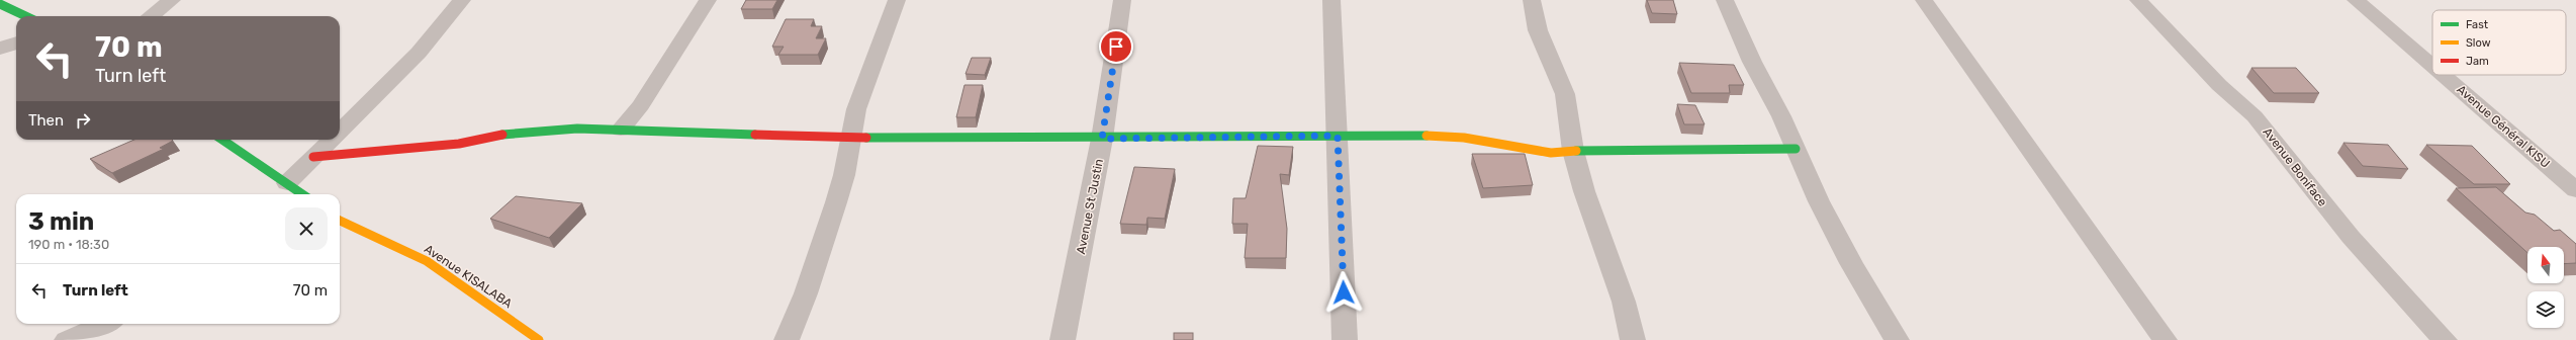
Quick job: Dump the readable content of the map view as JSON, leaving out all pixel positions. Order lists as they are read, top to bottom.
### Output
{
  "streets": {
    "street": [
      "Avenue Général KISU",
      "Avenue Boniface",
      "Avenue St Justin",
      "Avenue KISALABA"
    ]
  },
  "legend": ["Fast", "Slow", "Jam"],
  "north": "top",
  "page": {
    "turn": ["70 m", "Turn left"],
    "then": "Then",
    "heading": ["3 min", "190 m · 18:30"],
    "list": [
      {
        "name": "Turn left",
        "value": "70 m"
      }
    ]
  }
}
